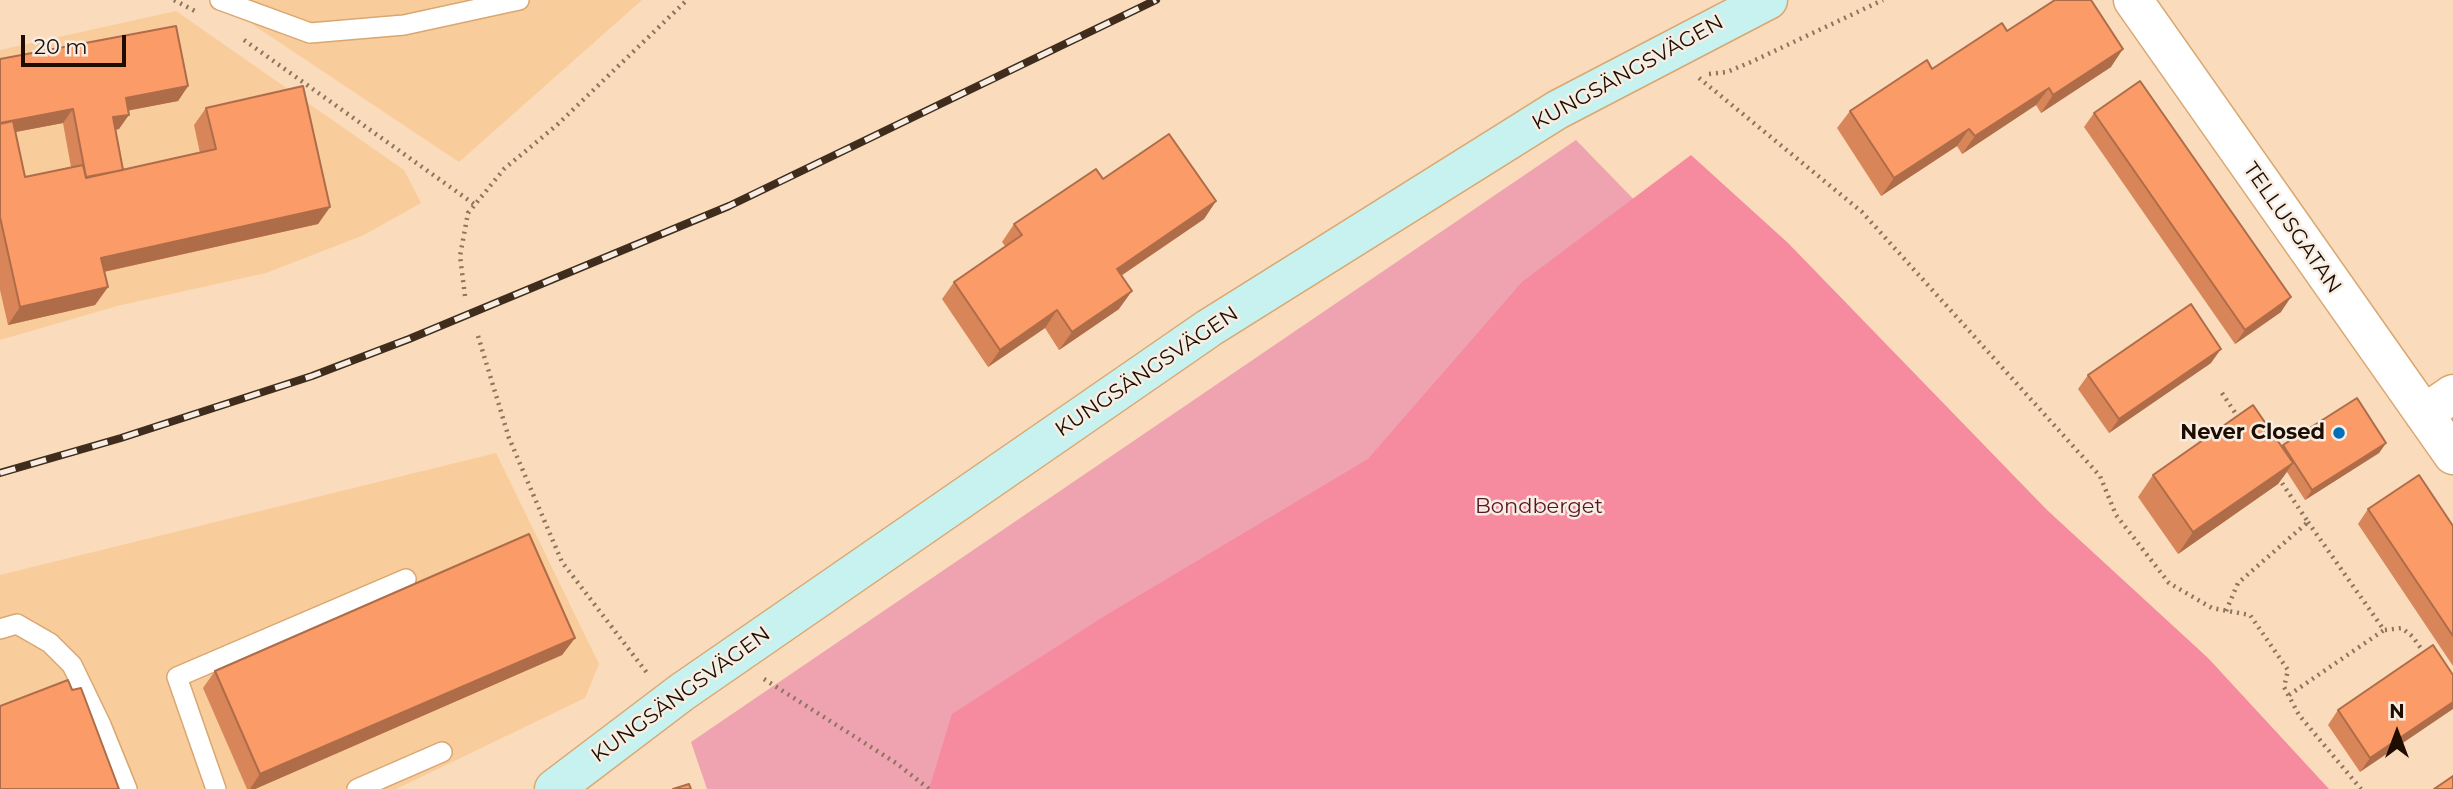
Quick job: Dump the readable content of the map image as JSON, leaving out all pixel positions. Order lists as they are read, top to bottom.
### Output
{
  "streets": {
    "street": ["KUNGSÄNGSVÄGEN", "TELLUSGATAN"]
  },
  "parks": ["Bondberget"],
  "places": ["Never Closed"],
  "scale_bar": "20 m",
  "north": "top"
}
